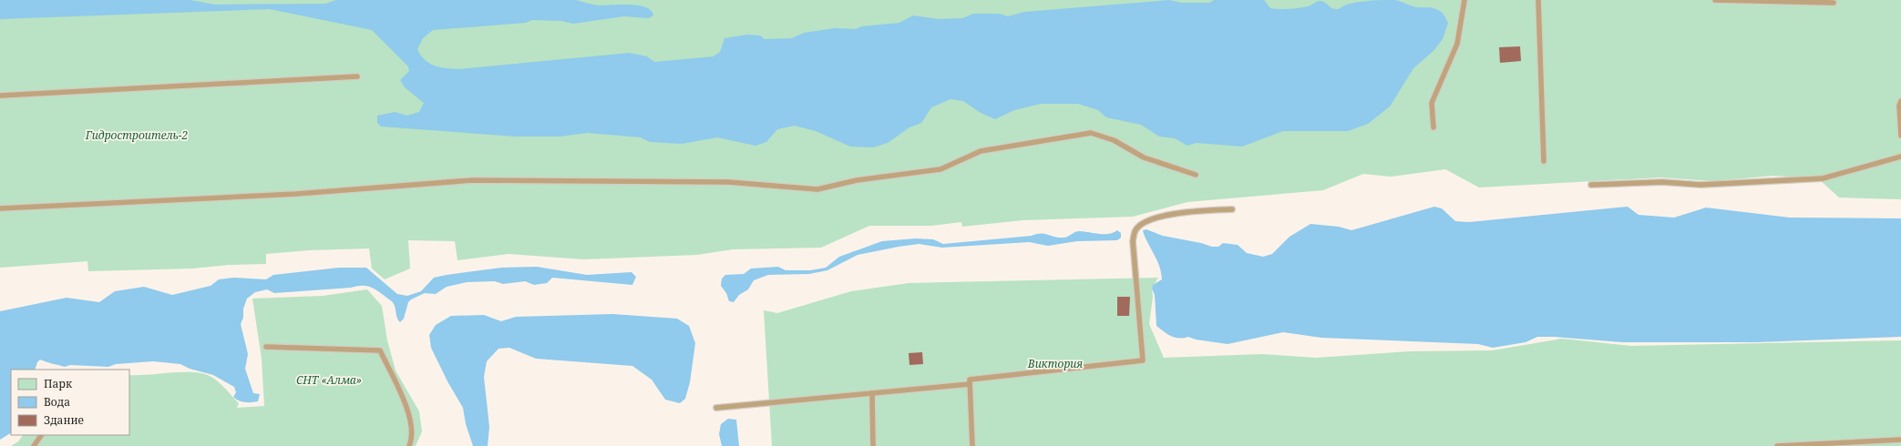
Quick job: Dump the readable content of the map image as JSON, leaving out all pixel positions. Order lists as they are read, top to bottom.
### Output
{
  "parks": ["Гидростроитель-2", "Виктория", "СНТ «Алма»"],
  "legend": ["Парк", "Вода", "Здание"]
}
